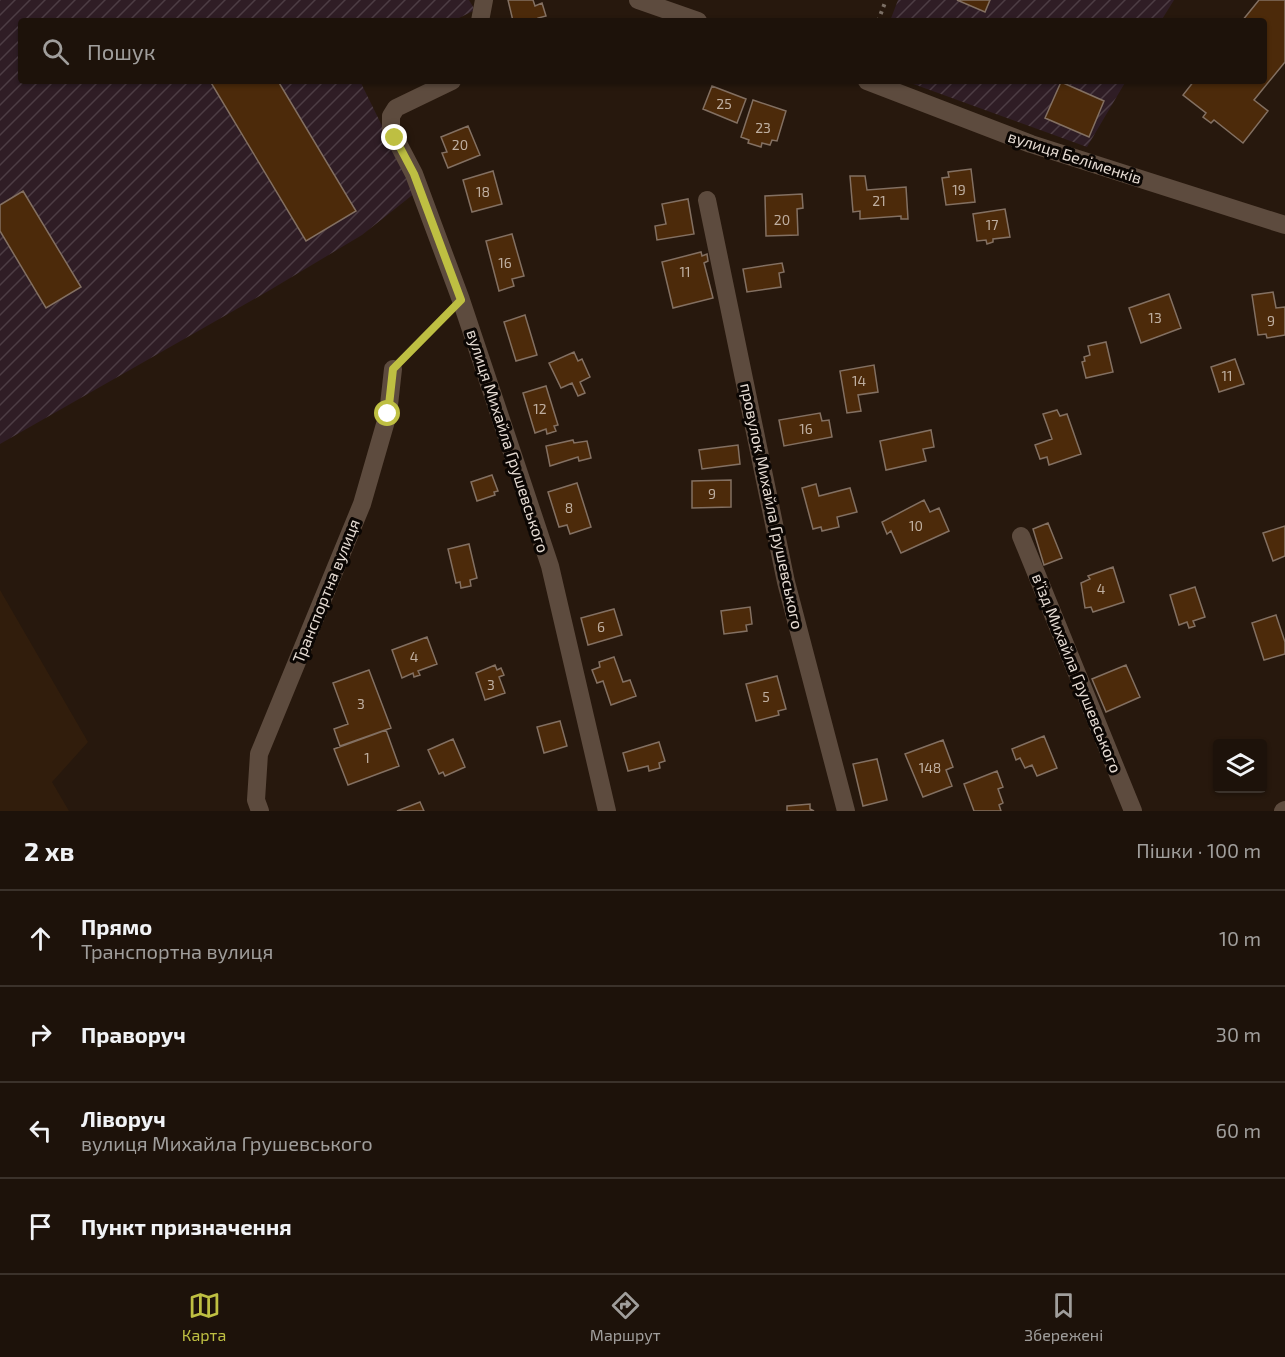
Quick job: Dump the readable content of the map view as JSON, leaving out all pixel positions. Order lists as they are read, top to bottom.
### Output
{
  "streets": {
    "street": [
      "вулиця Беліменків",
      "вулиця Михайла Грушевського",
      "провулок Михайла Грушевського",
      "Транспортна вулиця",
      "в’їзд Михайла Грушевського"
    ]
  },
  "house_numbers": [
    "25",
    "23",
    "20",
    "19",
    "18",
    "21",
    "20",
    "17",
    "16",
    "11",
    "13",
    "9",
    "11",
    "14",
    "12",
    "16",
    "9",
    "8",
    "10",
    "4",
    "6",
    "4",
    "3",
    "5",
    "3",
    "1",
    "148"
  ],
  "page": {
    "search": "Пошук",
    "heading": ["2 хв", "Пішки · 100 m"],
    "list": [
      ["Прямо", "Транспортна вулиця", "10 m"],
      ["Праворуч", "30 m"],
      ["Ліворуч", "вулиця Михайла Грушевського", "60 m"],
      "Пункт призначення"
    ],
    "nav": ["Карта", "Маршрут", "Збережені"]
  }
}
